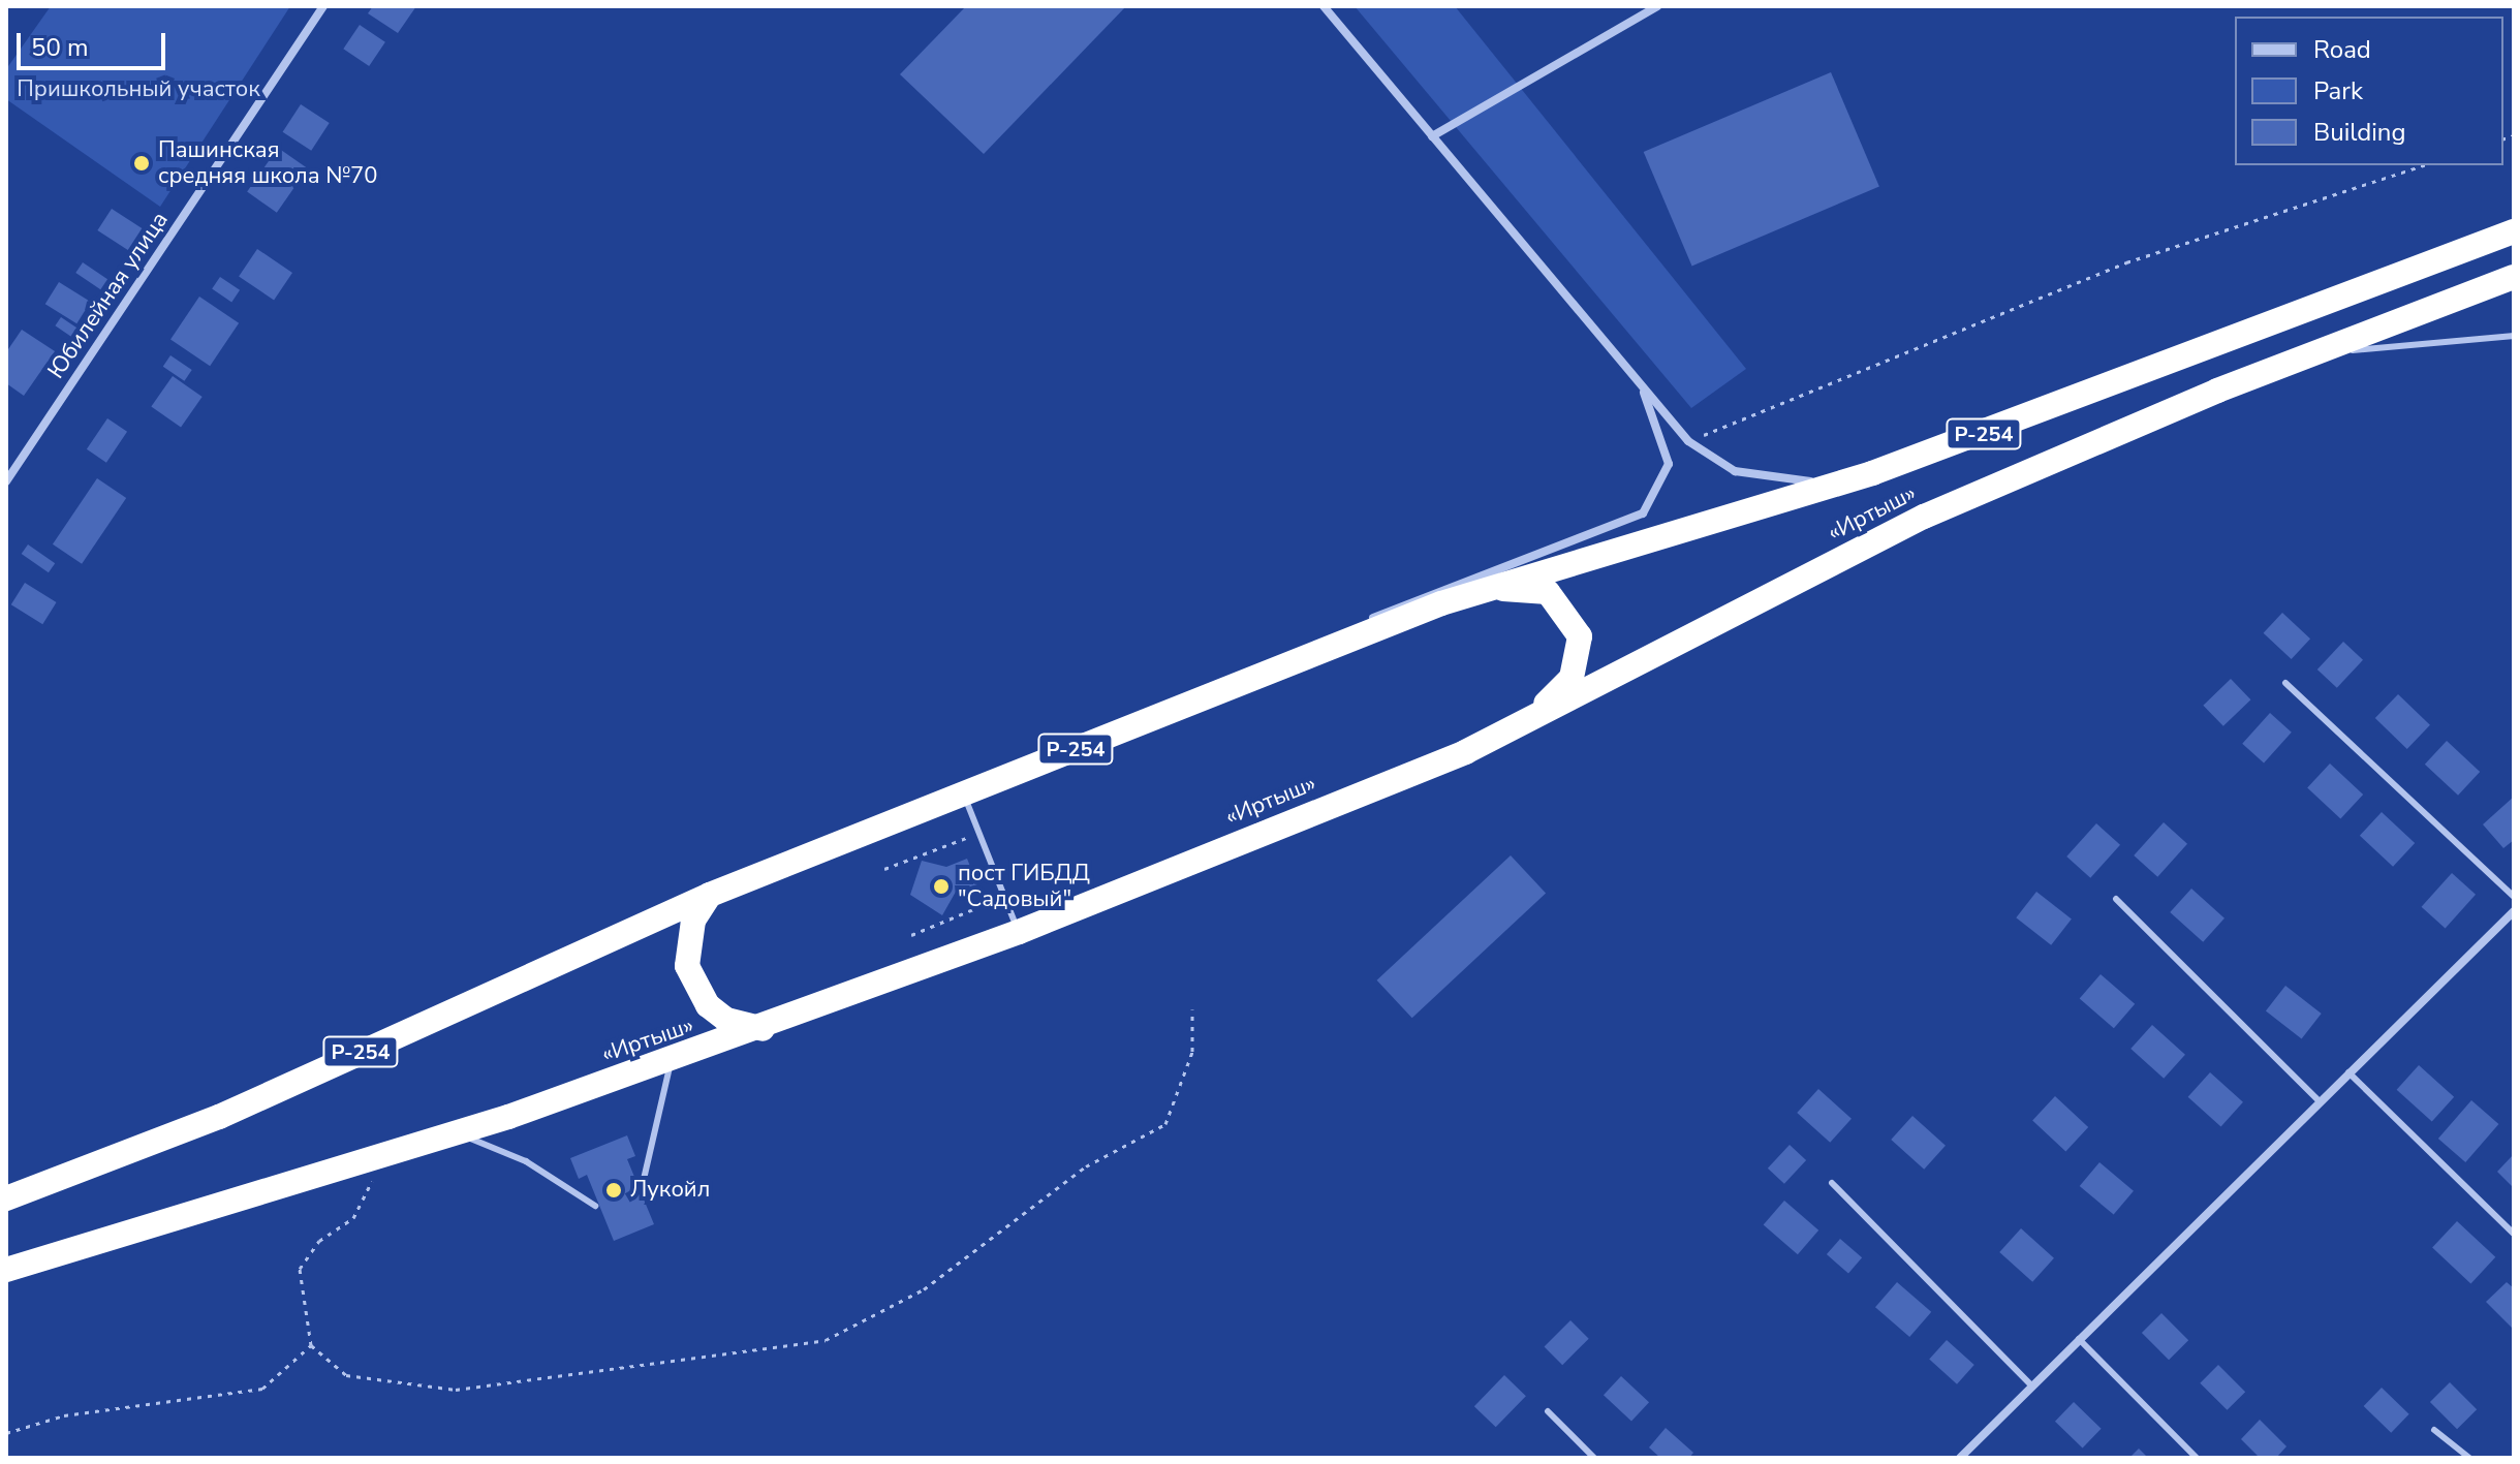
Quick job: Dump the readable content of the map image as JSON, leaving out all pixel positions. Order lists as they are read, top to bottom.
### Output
{
  "streets": {
    "highway": ["Р-254", "«Иртыш»"],
    "street": ["Юбилейная улица"]
  },
  "parks": ["Пришкольный участок"],
  "places": ["Пашинская средняя школа №70", "пост ГИБДД \"Садовый\"", "Лукойл"],
  "legend": ["Road", "Park", "Building"],
  "scale_bar": "50 m"
}
